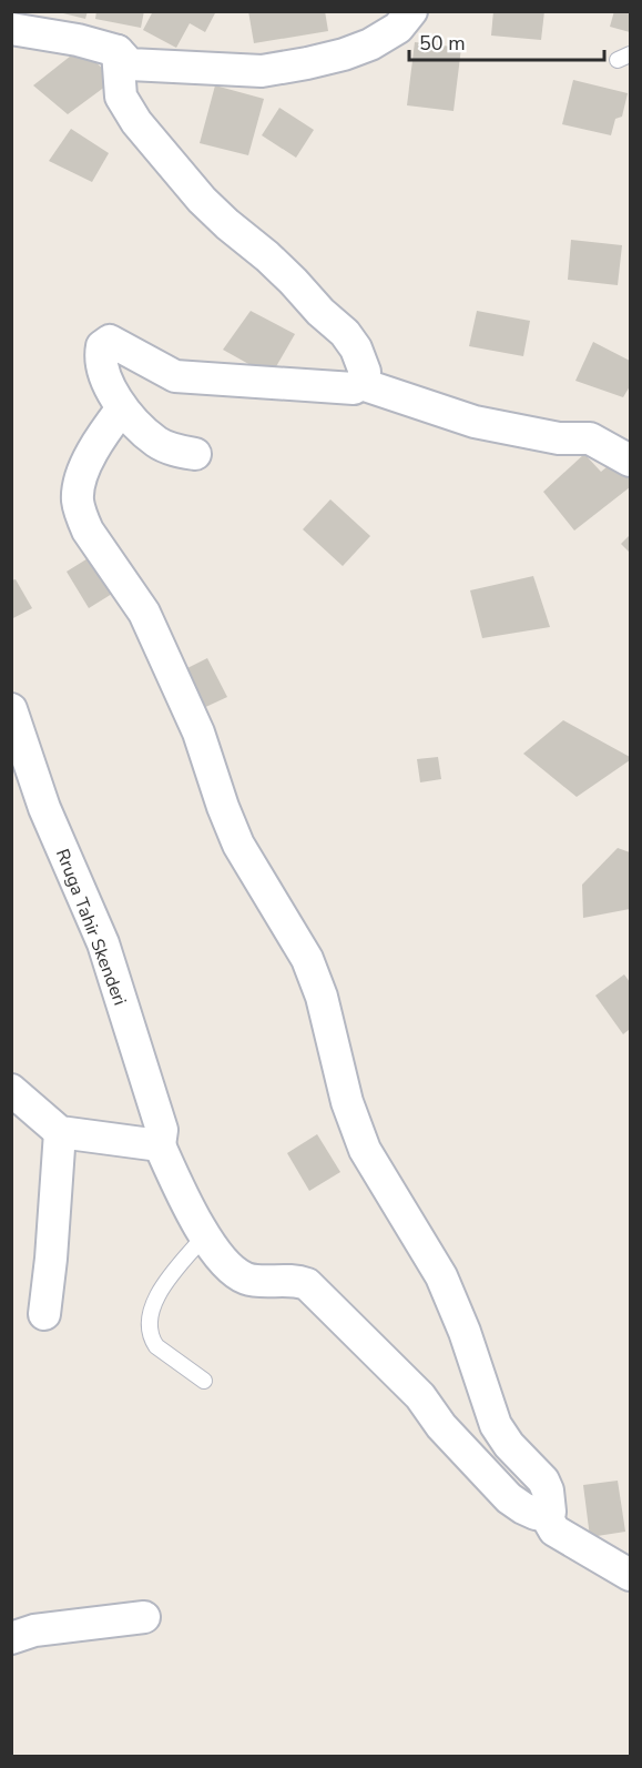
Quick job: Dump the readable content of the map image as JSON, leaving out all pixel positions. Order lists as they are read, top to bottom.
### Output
{
  "streets": {
    "street": ["Rruga Tahir Skenderi"]
  },
  "scale_bar": "50 m"
}
